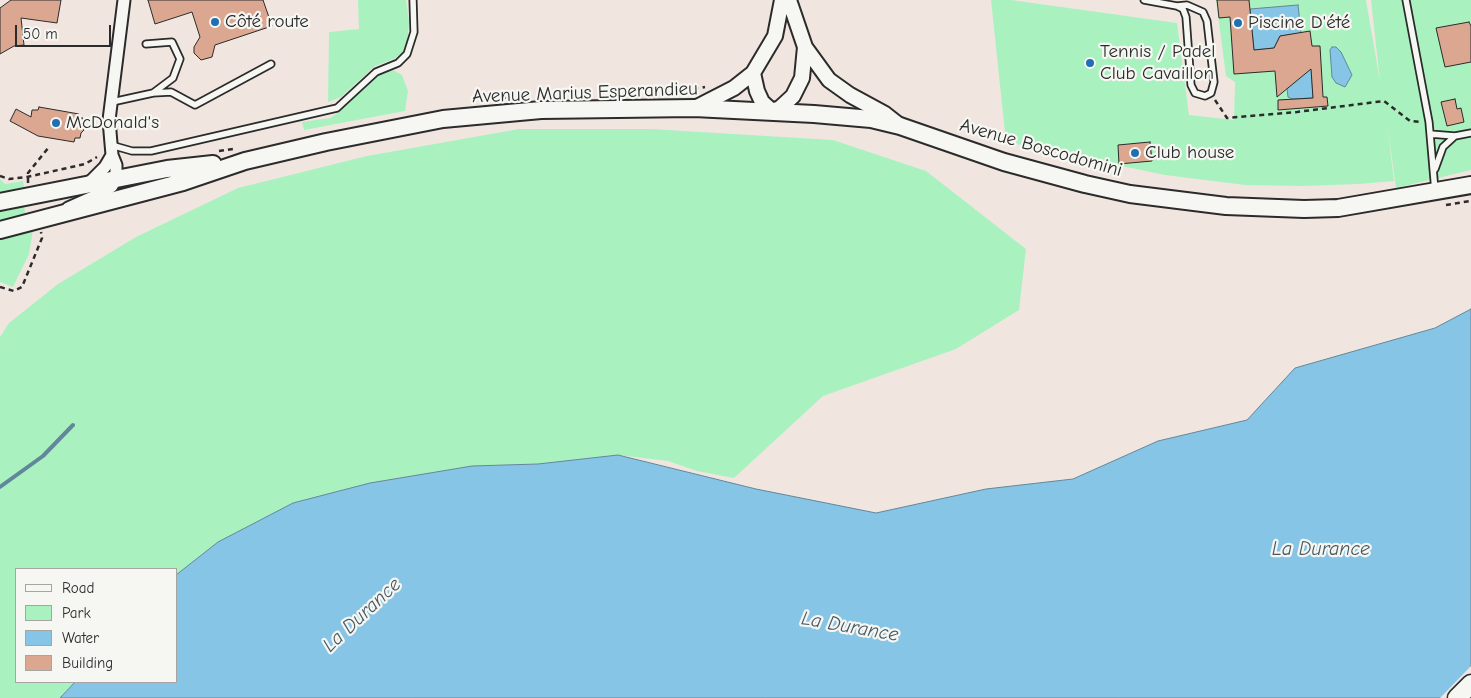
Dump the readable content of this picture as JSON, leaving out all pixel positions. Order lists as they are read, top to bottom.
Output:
{
  "streets": {
    "main road": ["Avenue Marius Esperandieu", "Avenue Boscodomini"]
  },
  "crossings": [
    ["Avenue Marius Esperandieu", "Avenue Boscodomini"]
  ],
  "water": ["La Durance"],
  "places": [
    "Côté route",
    "Piscine D'été",
    "Tennis / Padel Club Cavaillon",
    "McDonald's",
    "Club house"
  ],
  "legend": [
    "Road",
    "Park",
    "Water",
    "Building"
  ],
  "scale_bar": "50 m"
}
